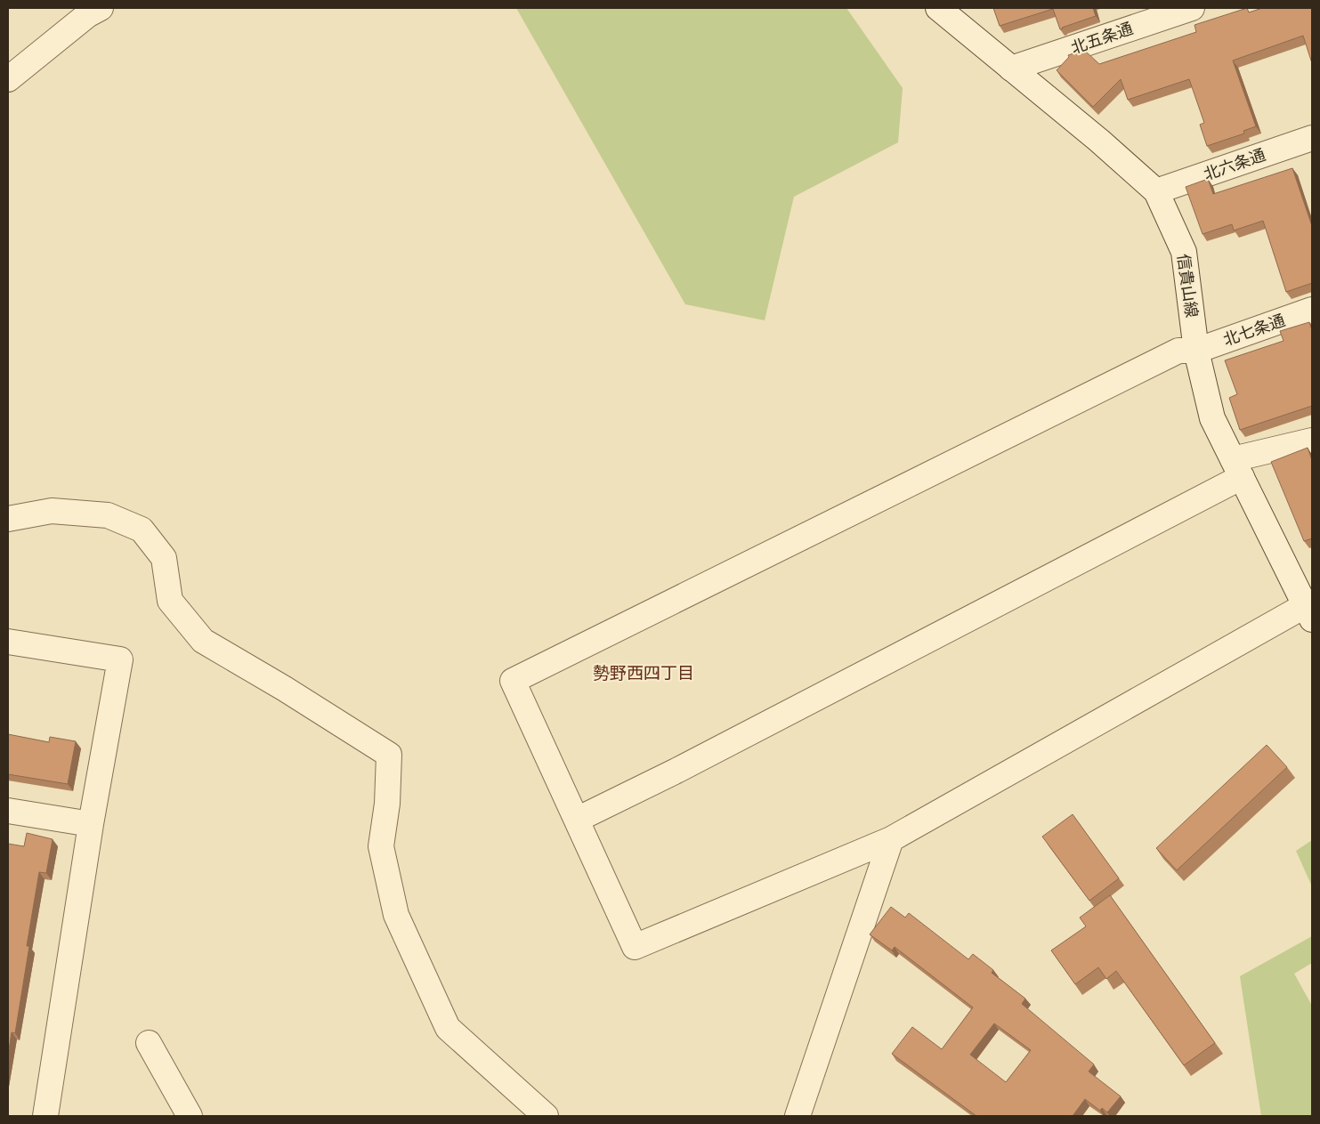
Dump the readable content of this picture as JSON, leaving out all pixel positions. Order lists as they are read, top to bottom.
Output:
{
  "streets": {
    "street": [
      "北五条通",
      "北六条通",
      "信貴山線",
      "北七条通"
    ]
  },
  "crossings": [
    ["北五条通", "信貴山線"],
    ["北六条通", "信貴山線"],
    ["信貴山線", "北七条通"]
  ],
  "districts": ["勢野西四丁目"]
}
